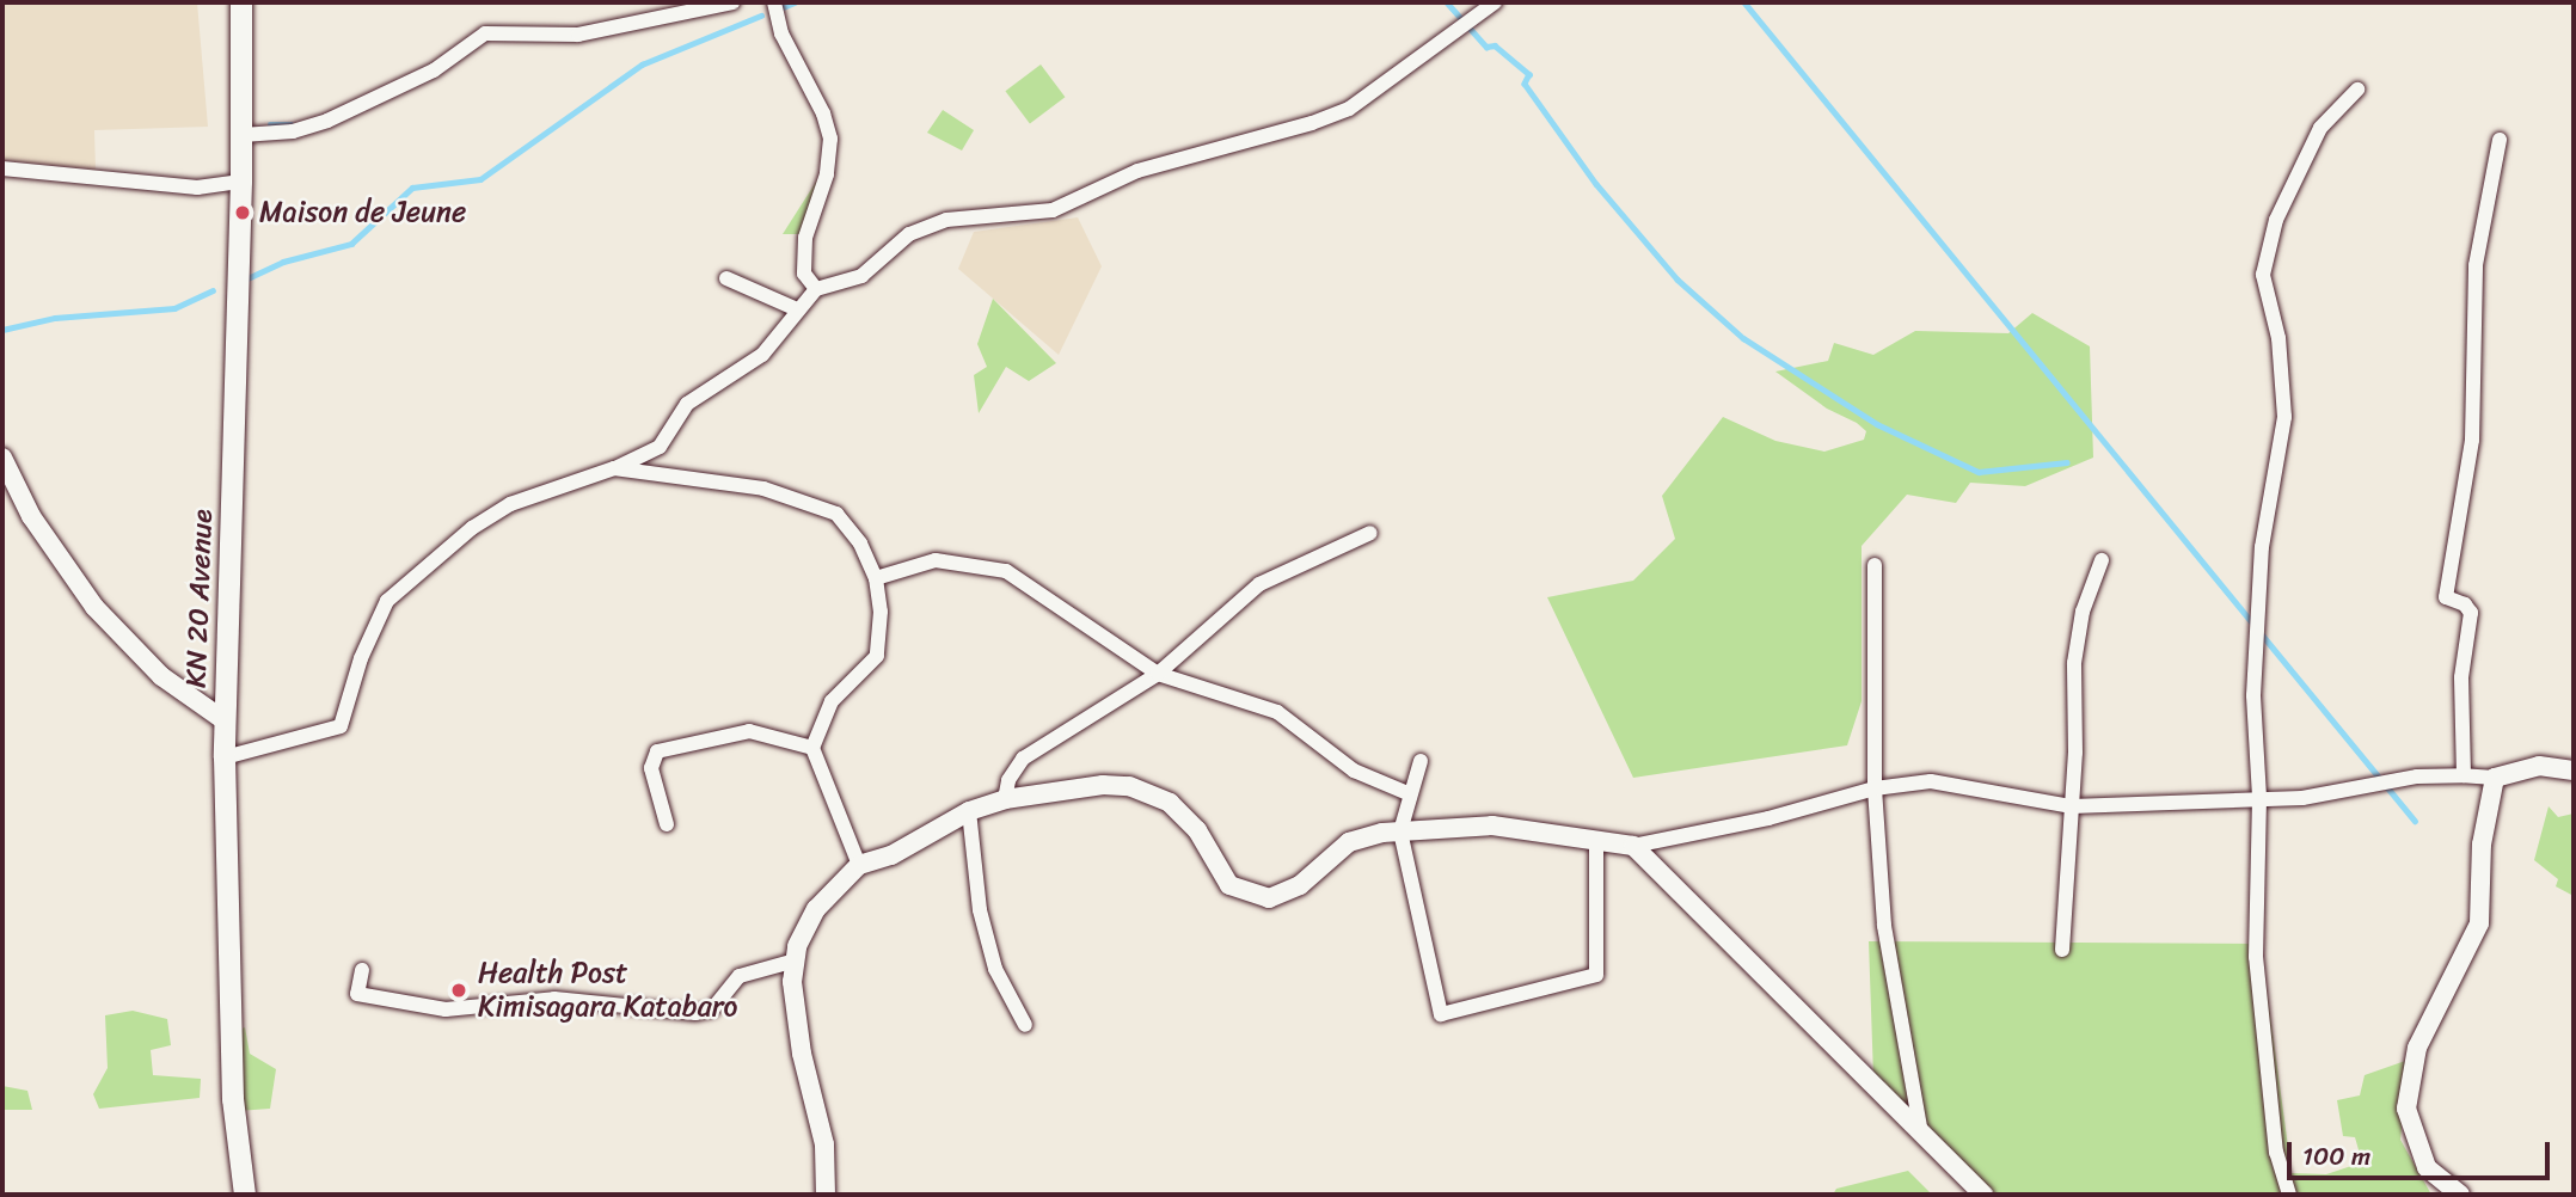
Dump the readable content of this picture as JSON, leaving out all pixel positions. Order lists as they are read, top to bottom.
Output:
{
  "streets": {
    "main road": ["KN 20 Avenue"]
  },
  "places": ["Maison de Jeune", "Health Post Kimisagara Katabaro"],
  "scale_bar": "100 m"
}
